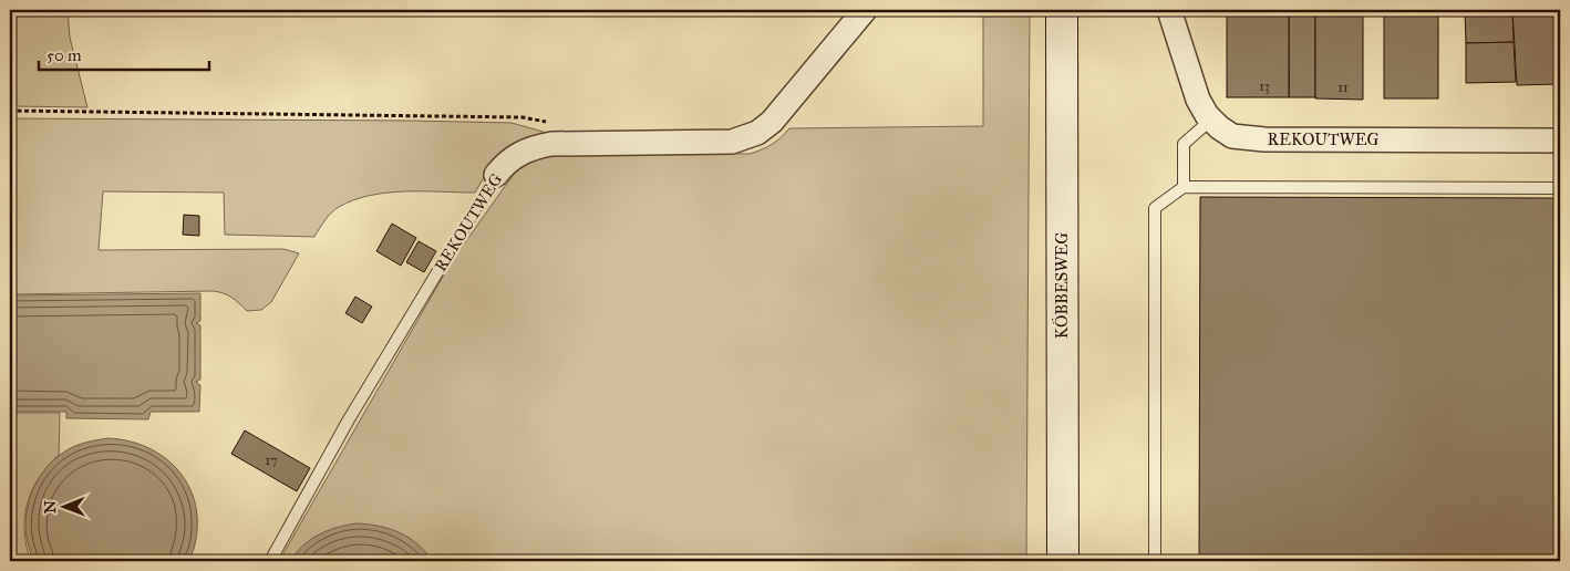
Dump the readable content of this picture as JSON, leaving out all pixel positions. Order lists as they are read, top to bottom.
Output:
{
  "streets": {
    "main road": ["KÖBBESWEG"],
    "street": ["REKOUTWEG"]
  },
  "house_numbers": ["13", "11", "17"],
  "scale_bar": "50 m",
  "north": "left"
}
